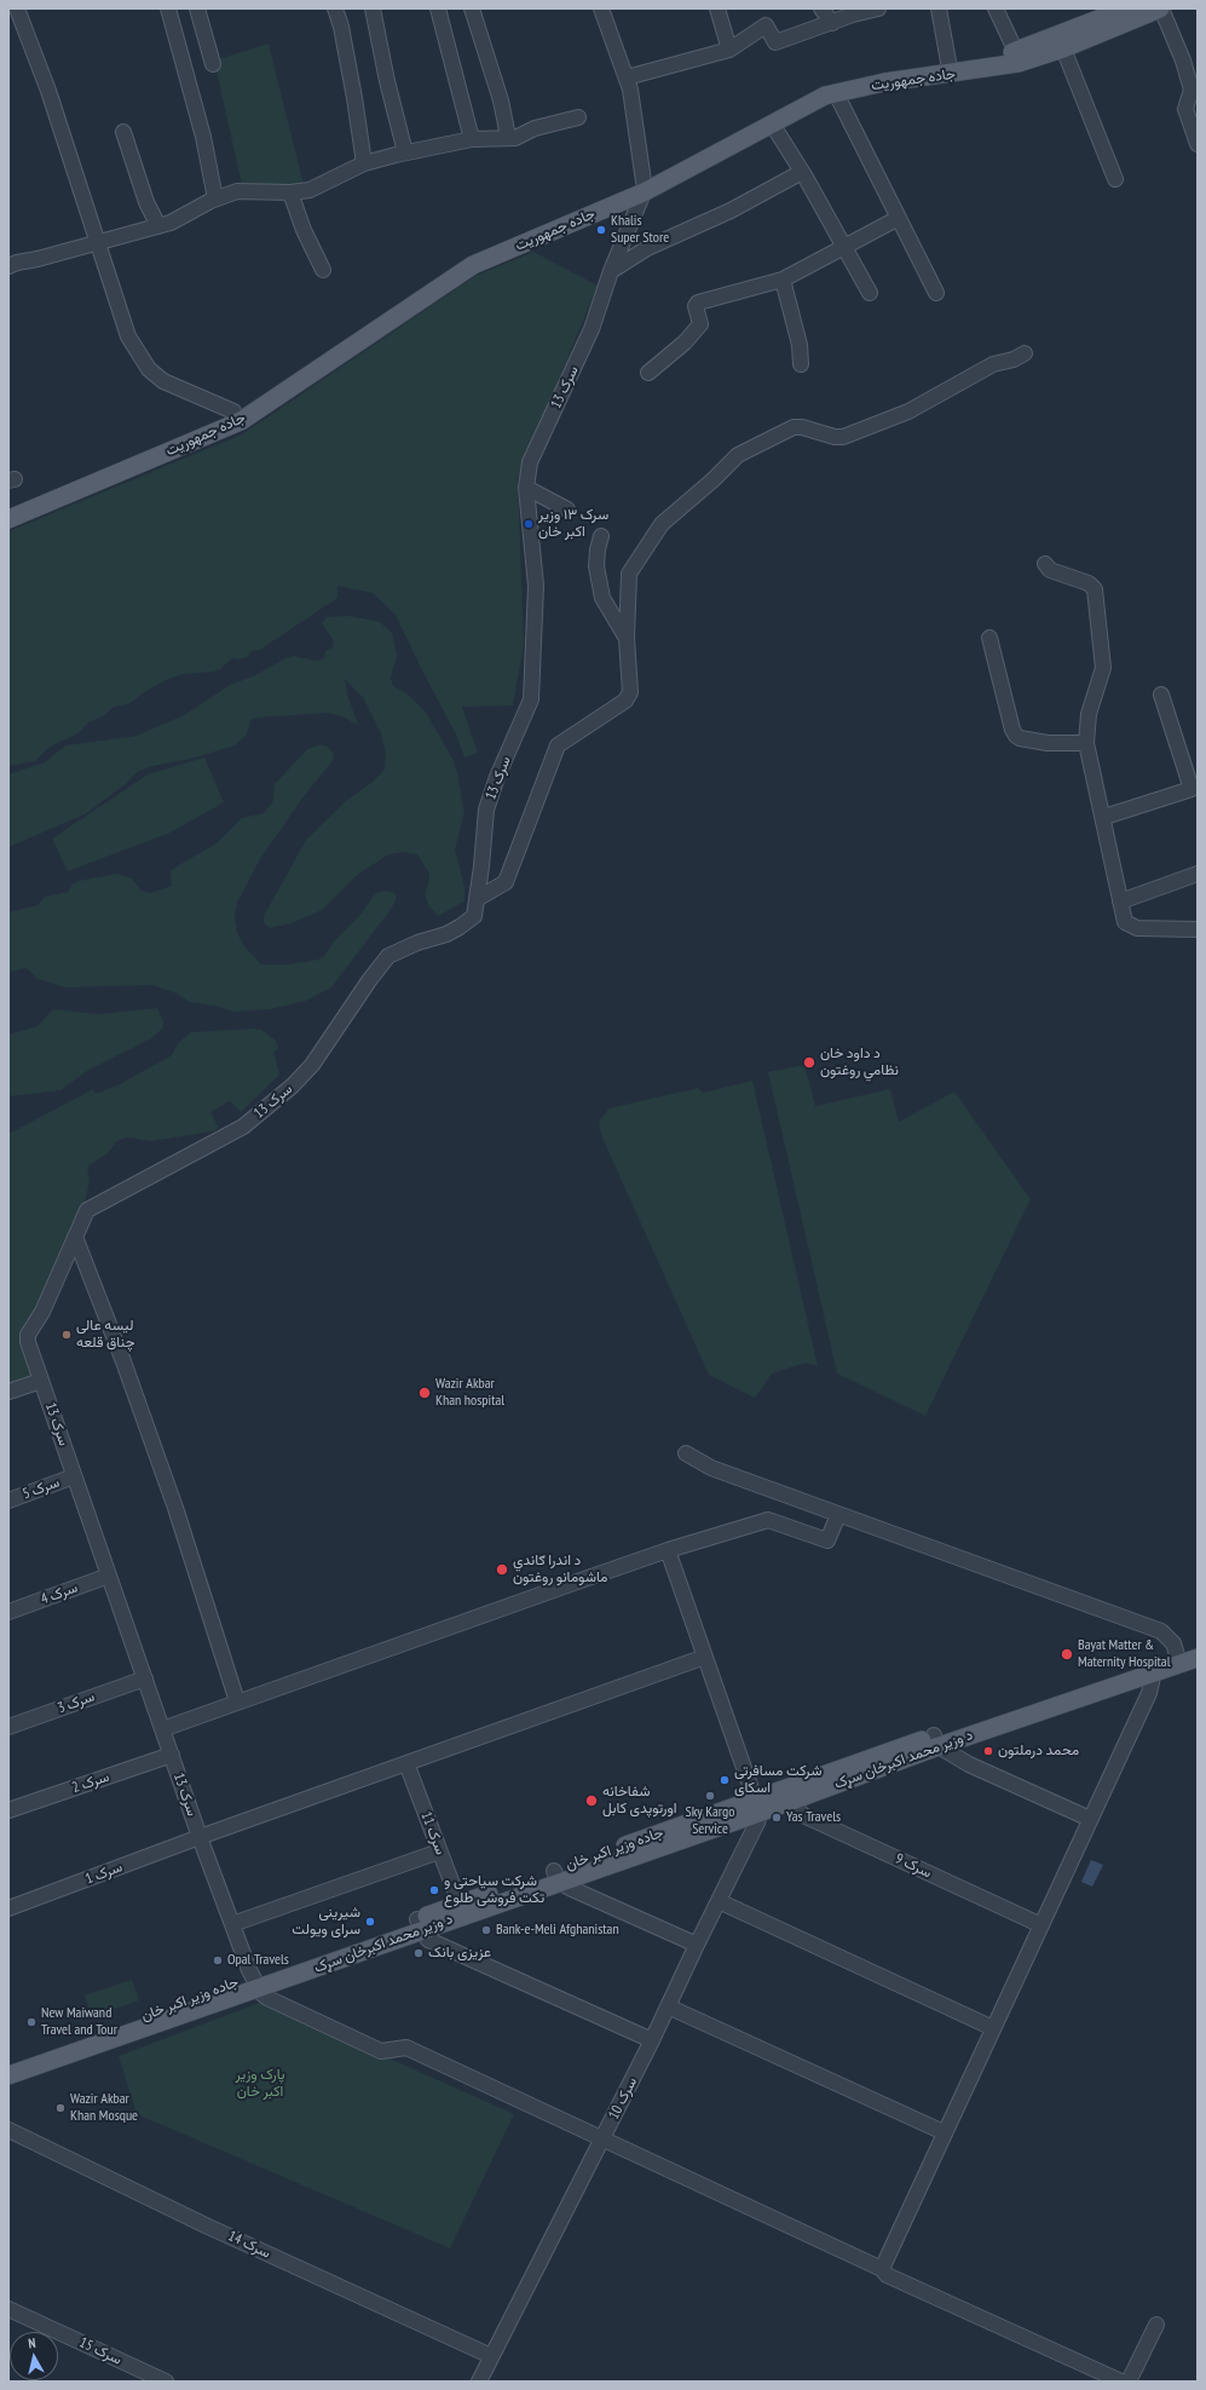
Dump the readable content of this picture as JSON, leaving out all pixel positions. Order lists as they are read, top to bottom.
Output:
{
  "streets": {
    "main road": ["جاده جمهوریت", "د وزیر محمد اکبرخان سړک", "جاده وزیر اکبر خان"],
    "street": [
      "سرک 13",
      "سرک 5",
      "سرک 4",
      "سرک 3",
      "سرک 2",
      "سرک 11",
      "سرک 9",
      "سرک 1",
      "سرک 10",
      "سرک 14",
      "سرک 15"
    ]
  },
  "crossings": [
    ["جاده جمهوریت", "سرک 13"],
    ["سرک 13", "سرک 5"],
    ["سرک 13", "سرک 4"],
    ["سرک 13", "سرک 3"],
    ["سرک 13", "د وزیر محمد اکبرخان سړک"],
    ["سرک 13", "سرک 2"],
    ["سرک 13", "جاده وزیر اکبر خان"],
    ["سرک 13", "سرک 1"],
    ["د وزیر محمد اکبرخان سړک", "جاده وزیر اکبر خان"],
    ["د وزیر محمد اکبرخان سړک", "سرک 9"],
    ["د وزیر محمد اکبرخان سړک", "سرک 10"],
    ["سرک 11", "جاده وزیر اکبر خان"],
    ["سرک 11", "سرک 1"],
    ["سرک 10", "سرک 14"]
  ],
  "parks": ["پارک وزیر اکبر خان"],
  "places": [
    "Khalis Super Store",
    "سرک ۱۳ وزیر اکبر خان",
    "د داود خان نظامي روغتون",
    "لیسه عالی چناق قلعه",
    "Wazir Akbar Khan hospital",
    "د اندرا ګاندي ماشومانو روغتون",
    "Bayat Matter & Maternity Hospital",
    "محمد درملتون",
    "شرکت مسافرتی اسکای",
    "Sky Kargo Service",
    "شفاخانه اورتوپدی کابل",
    "Yas Travels",
    "شرکت سیاحتی و تکت فروشی طلوع",
    "شیرینی سرای ویولت",
    "Bank-e-Meli Afghanistan",
    "عزیزی بانک",
    "Opal Travels",
    "New Maiwand Travel and Tour",
    "Wazir Akbar Khan Mosque"
  ],
  "north": "top"
}
